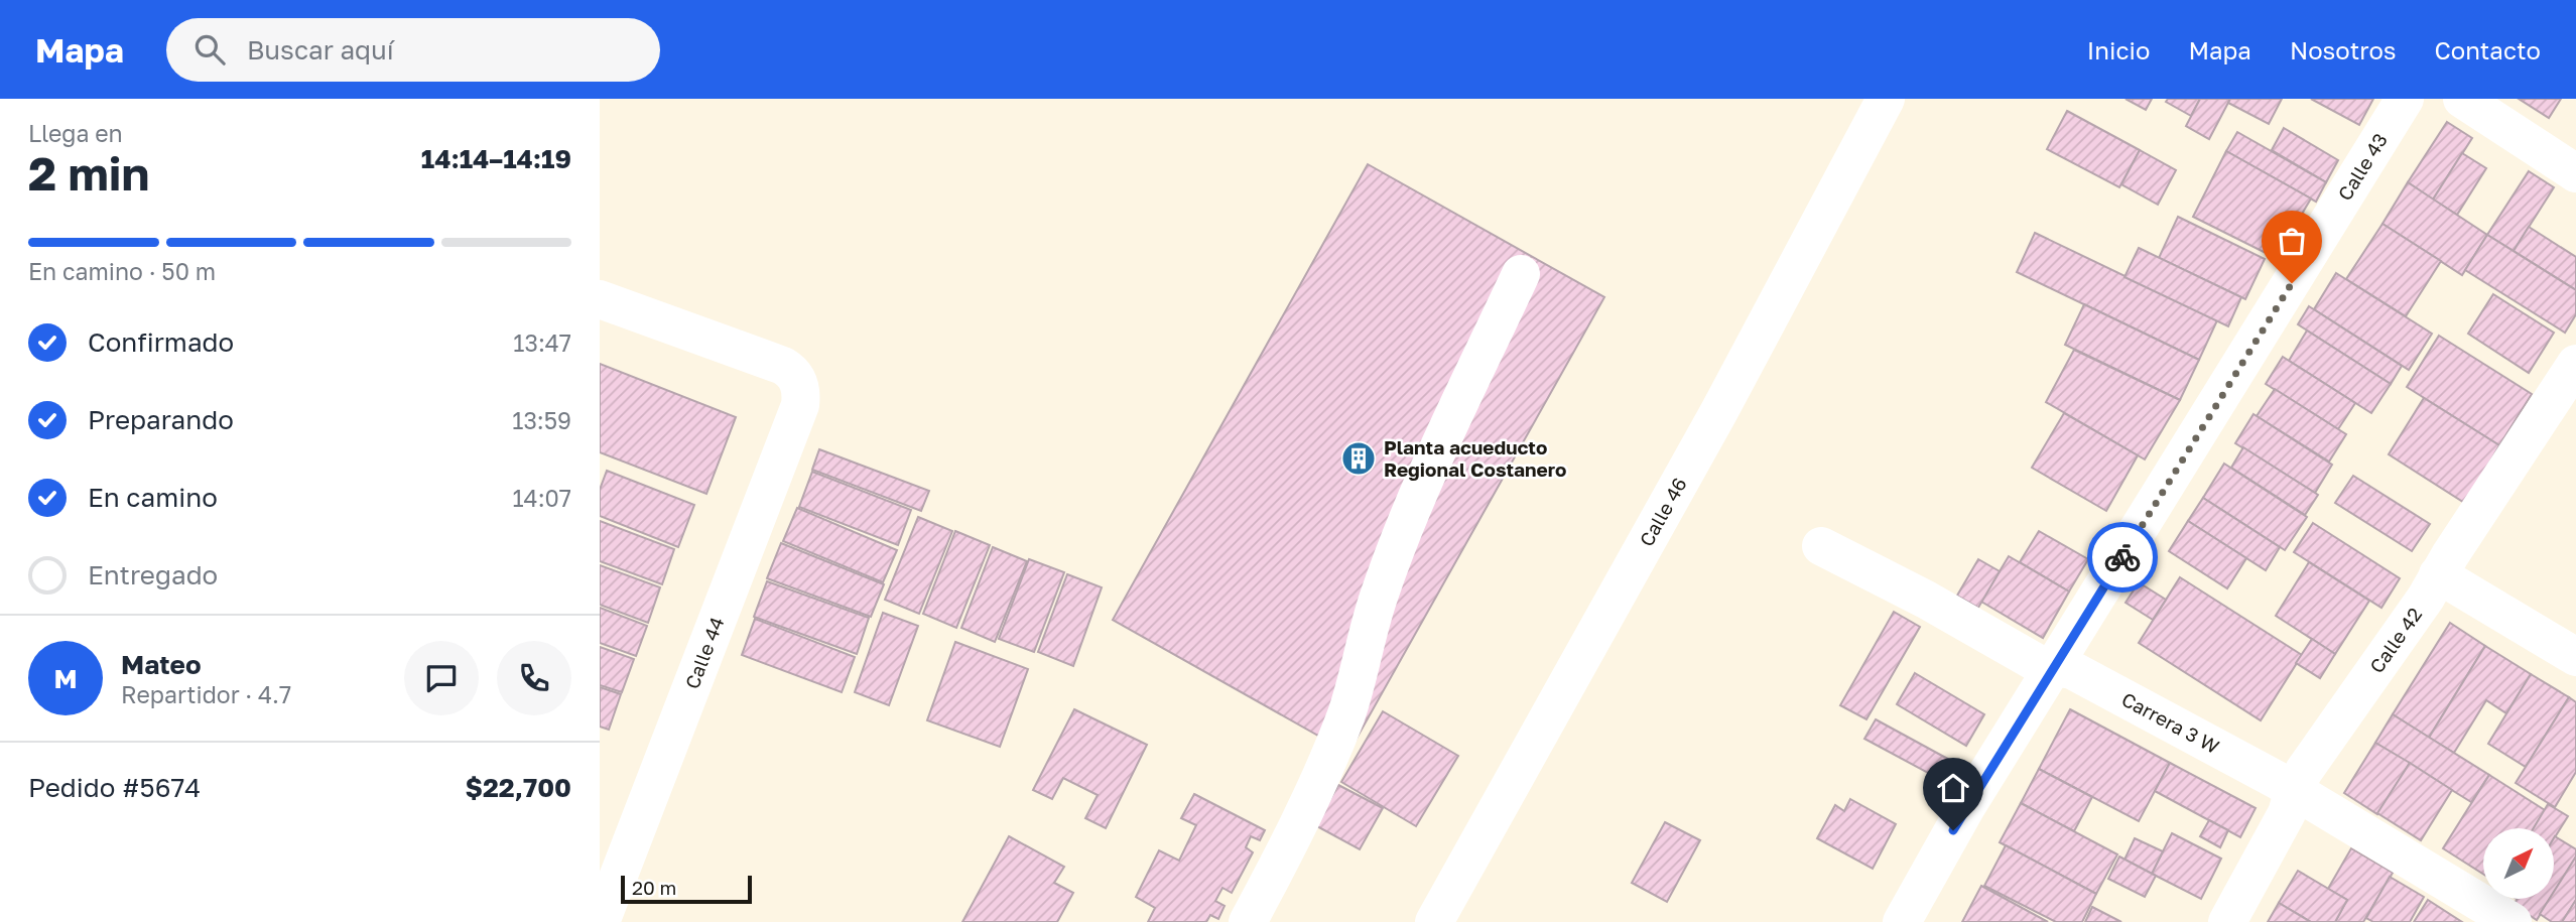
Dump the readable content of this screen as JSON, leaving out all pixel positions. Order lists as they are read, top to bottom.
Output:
{
  "streets": {
    "street": [
      "Calle 43",
      "Calle 46",
      "Calle 42",
      "Calle 44",
      "Carrera 3 W"
    ]
  },
  "crossings": [
    ["Calle 43", "Carrera 3 W"],
    ["Calle 42", "Carrera 3 W"]
  ],
  "places": {
    "building": ["Planta acueducto Regional Costanero"]
  },
  "scale_bar": "20 m",
  "north": "top right",
  "page": {
    "header": "Mapa",
    "search": "Buscar aquí",
    "nav": [
      "Inicio",
      "Mapa",
      "Nosotros",
      "Contacto"
    ],
    "heading": ["2 min", "Llega en", "14:14–14:19"],
    "panel": [
      "Mateo",
      "Repartidor · 4.7",
      "Pedido #5674",
      "$22,700"
    ],
    "bar": "En camino · 50 m",
    "list": [
      ["Confirmado", "13:47"],
      ["Preparando", "13:59"],
      ["En camino", "14:07"],
      "Entregado"
    ],
    "round": "M",
    "scale": "20 m"
  }
}
